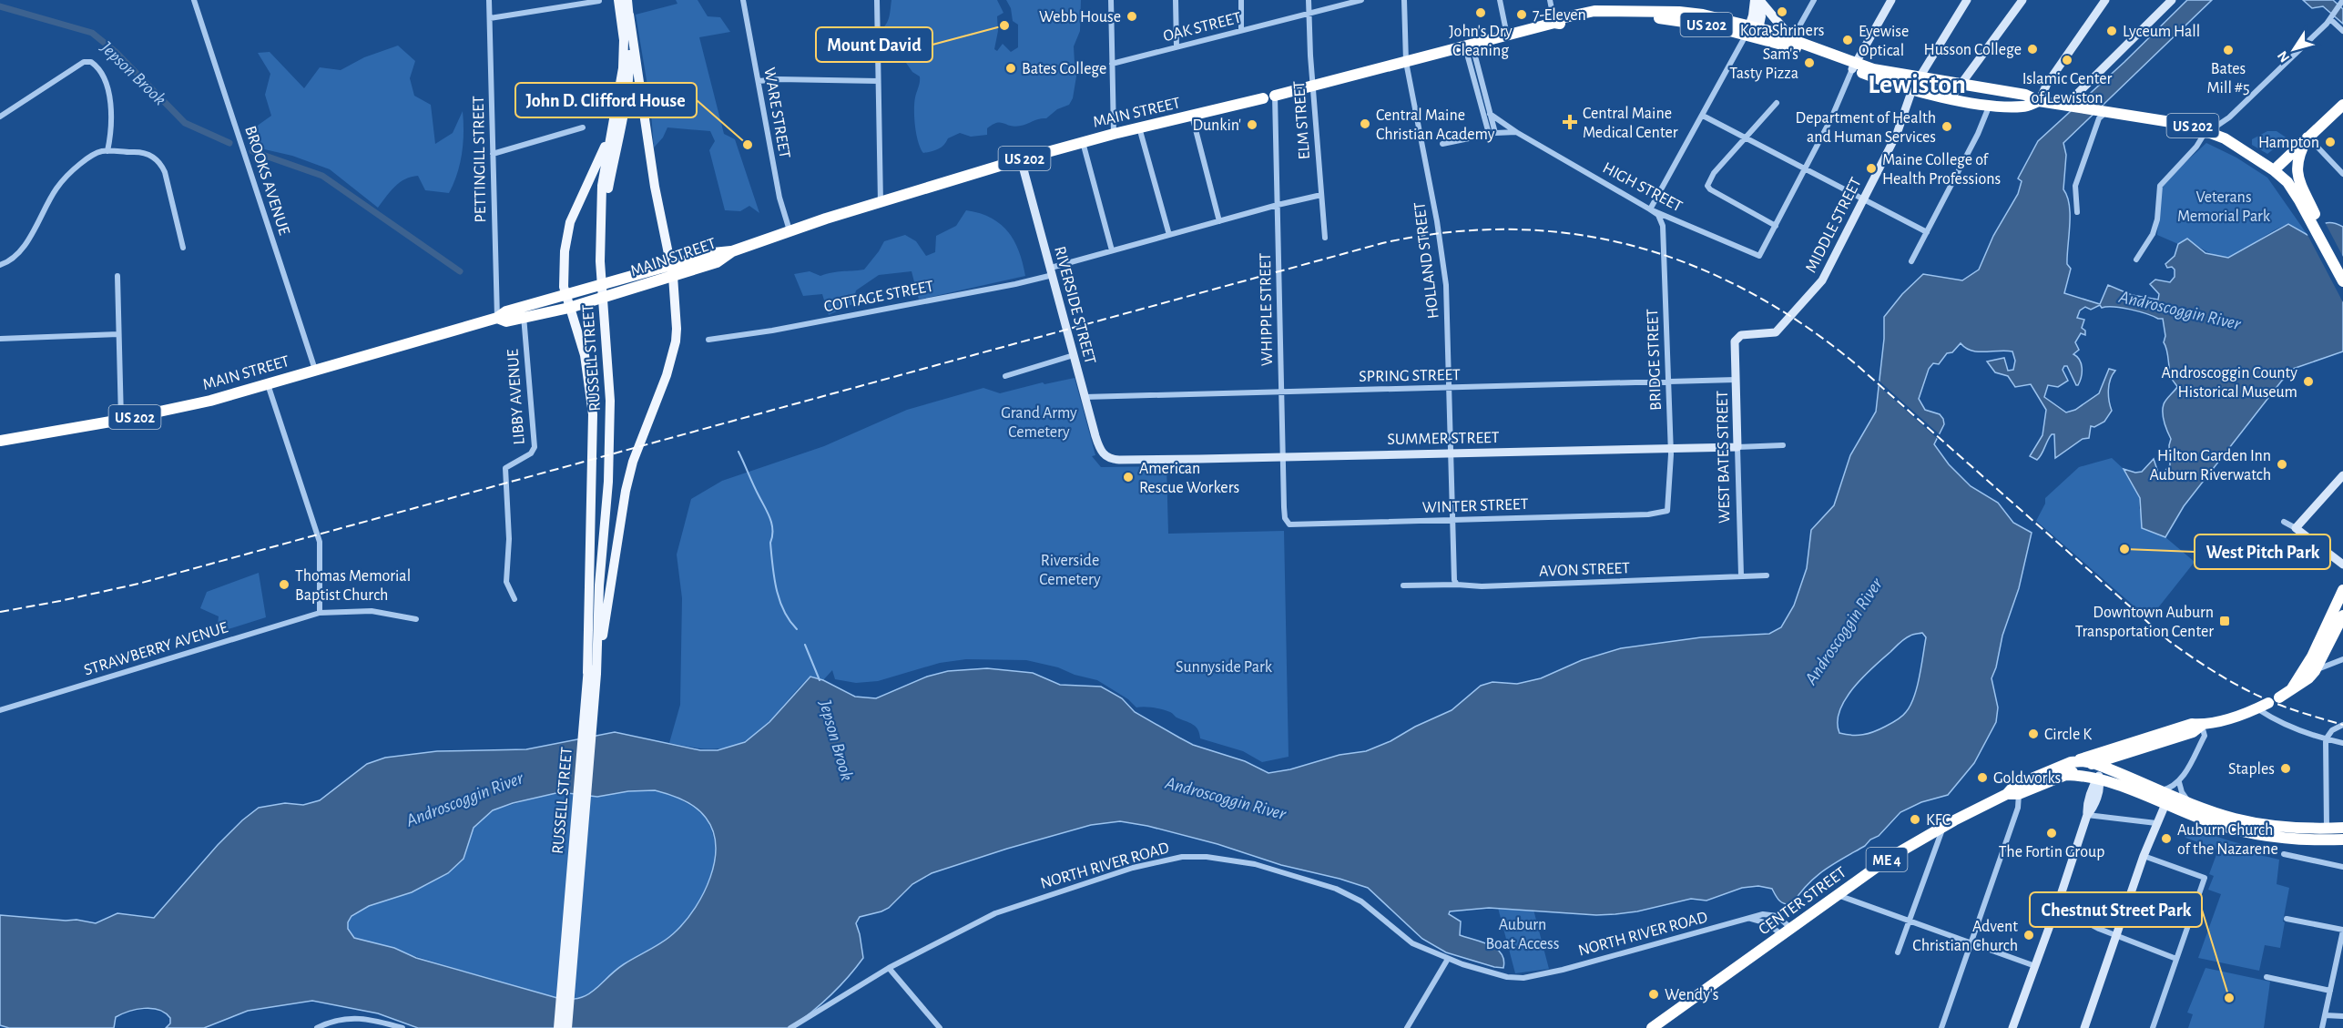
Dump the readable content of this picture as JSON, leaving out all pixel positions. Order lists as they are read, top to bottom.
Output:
{
  "streets": {
    "highway": [
      "US 202",
      "MAIN STREET",
      "ME 4",
      "CENTER STREET"
    ],
    "main road": ["RUSSELL STREET"],
    "street": [
      "OAK STREET",
      "WARE STREET",
      "ELM STREET",
      "PETTINGILL STREET",
      "BROOKS AVENUE",
      "HIGH STREET",
      "MIDDLE STREET",
      "HOLLAND STREET",
      "COTTAGE STREET",
      "RIVERSIDE STREET",
      "WHIPPLE STREET",
      "BRIDGE STREET",
      "SPRING STREET",
      "LIBBY AVENUE",
      "SUMMER STREET",
      "WEST BATES STREET",
      "WINTER STREET",
      "AVON STREET",
      "STRAWBERRY AVENUE",
      "NORTH RIVER ROAD"
    ]
  },
  "crossings": [
    ["OAK STREET", "ELM STREET"],
    ["MAIN STREET", "WARE STREET"],
    ["MAIN STREET", "ELM STREET"],
    ["MAIN STREET", "PETTINGILL STREET"],
    ["MAIN STREET", "BROOKS AVENUE"],
    ["MAIN STREET", "MIDDLE STREET"],
    ["MAIN STREET", "HOLLAND STREET"],
    ["MAIN STREET", "RIVERSIDE STREET"],
    ["MAIN STREET", "WHIPPLE STREET"],
    ["MAIN STREET", "LIBBY AVENUE"],
    ["ELM STREET", "COTTAGE STREET"],
    ["HIGH STREET", "BRIDGE STREET"],
    ["MIDDLE STREET", "WEST BATES STREET"],
    ["HOLLAND STREET", "SPRING STREET"],
    ["HOLLAND STREET", "SUMMER STREET"],
    ["HOLLAND STREET", "WINTER STREET"],
    ["HOLLAND STREET", "AVON STREET"],
    ["COTTAGE STREET", "RIVERSIDE STREET"],
    ["COTTAGE STREET", "WHIPPLE STREET"],
    ["RIVERSIDE STREET", "SPRING STREET"],
    ["RIVERSIDE STREET", "SUMMER STREET"],
    ["WHIPPLE STREET", "SPRING STREET"],
    ["WHIPPLE STREET", "SUMMER STREET"],
    ["WHIPPLE STREET", "WINTER STREET"],
    ["BRIDGE STREET", "SPRING STREET"],
    ["BRIDGE STREET", "SUMMER STREET"],
    ["BRIDGE STREET", "WINTER STREET"],
    ["SPRING STREET", "WEST BATES STREET"],
    ["SUMMER STREET", "WEST BATES STREET"],
    ["WEST BATES STREET", "AVON STREET"],
    ["ME 4", "CENTER STREET"],
    ["NORTH RIVER ROAD", "CENTER STREET"]
  ],
  "districts": ["Lewiston"],
  "water": ["Jepson Brook", "Androscoggin River"],
  "parks": [
    "Veterans Memorial Park",
    "Grand Army Cemetery",
    "Riverside Cemetery",
    "Sunnyside Park",
    "Auburn Boat Access"
  ],
  "places": {
    "other": [
      "Kora Shriners",
      "John's Dry Cleaning",
      "7-Eleven",
      "Webb House",
      "Mount David",
      "Lyceum Hall",
      "Eyewise Optical",
      "Husson College",
      "Bates Mill #5",
      "Islamic Center of Lewiston",
      "Sam's Tasty Pizza",
      "Bates College",
      "Central Maine Christian Academy",
      "Dunkin'",
      "Department of Health and Human Services",
      "Hampton",
      "John D. Clifford House",
      "Maine College of Health Professions",
      "Androscoggin County Historical Museum",
      "Hilton Garden Inn Auburn Riverwatch",
      "American Rescue Workers",
      "West Pitch Park",
      "Thomas Memorial Baptist Church",
      "Circle K",
      "Staples",
      "Goldworks",
      "KFC",
      "The Fortin Group",
      "Auburn Church of the Nazarene",
      "Advent Christian Church",
      "Wendy's",
      "Chestnut Street Park"
    ],
    "health": ["Central Maine Medical Center"],
    "transit": ["Downtown Auburn Transportation Center"]
  },
  "north": "bottom left"
}
